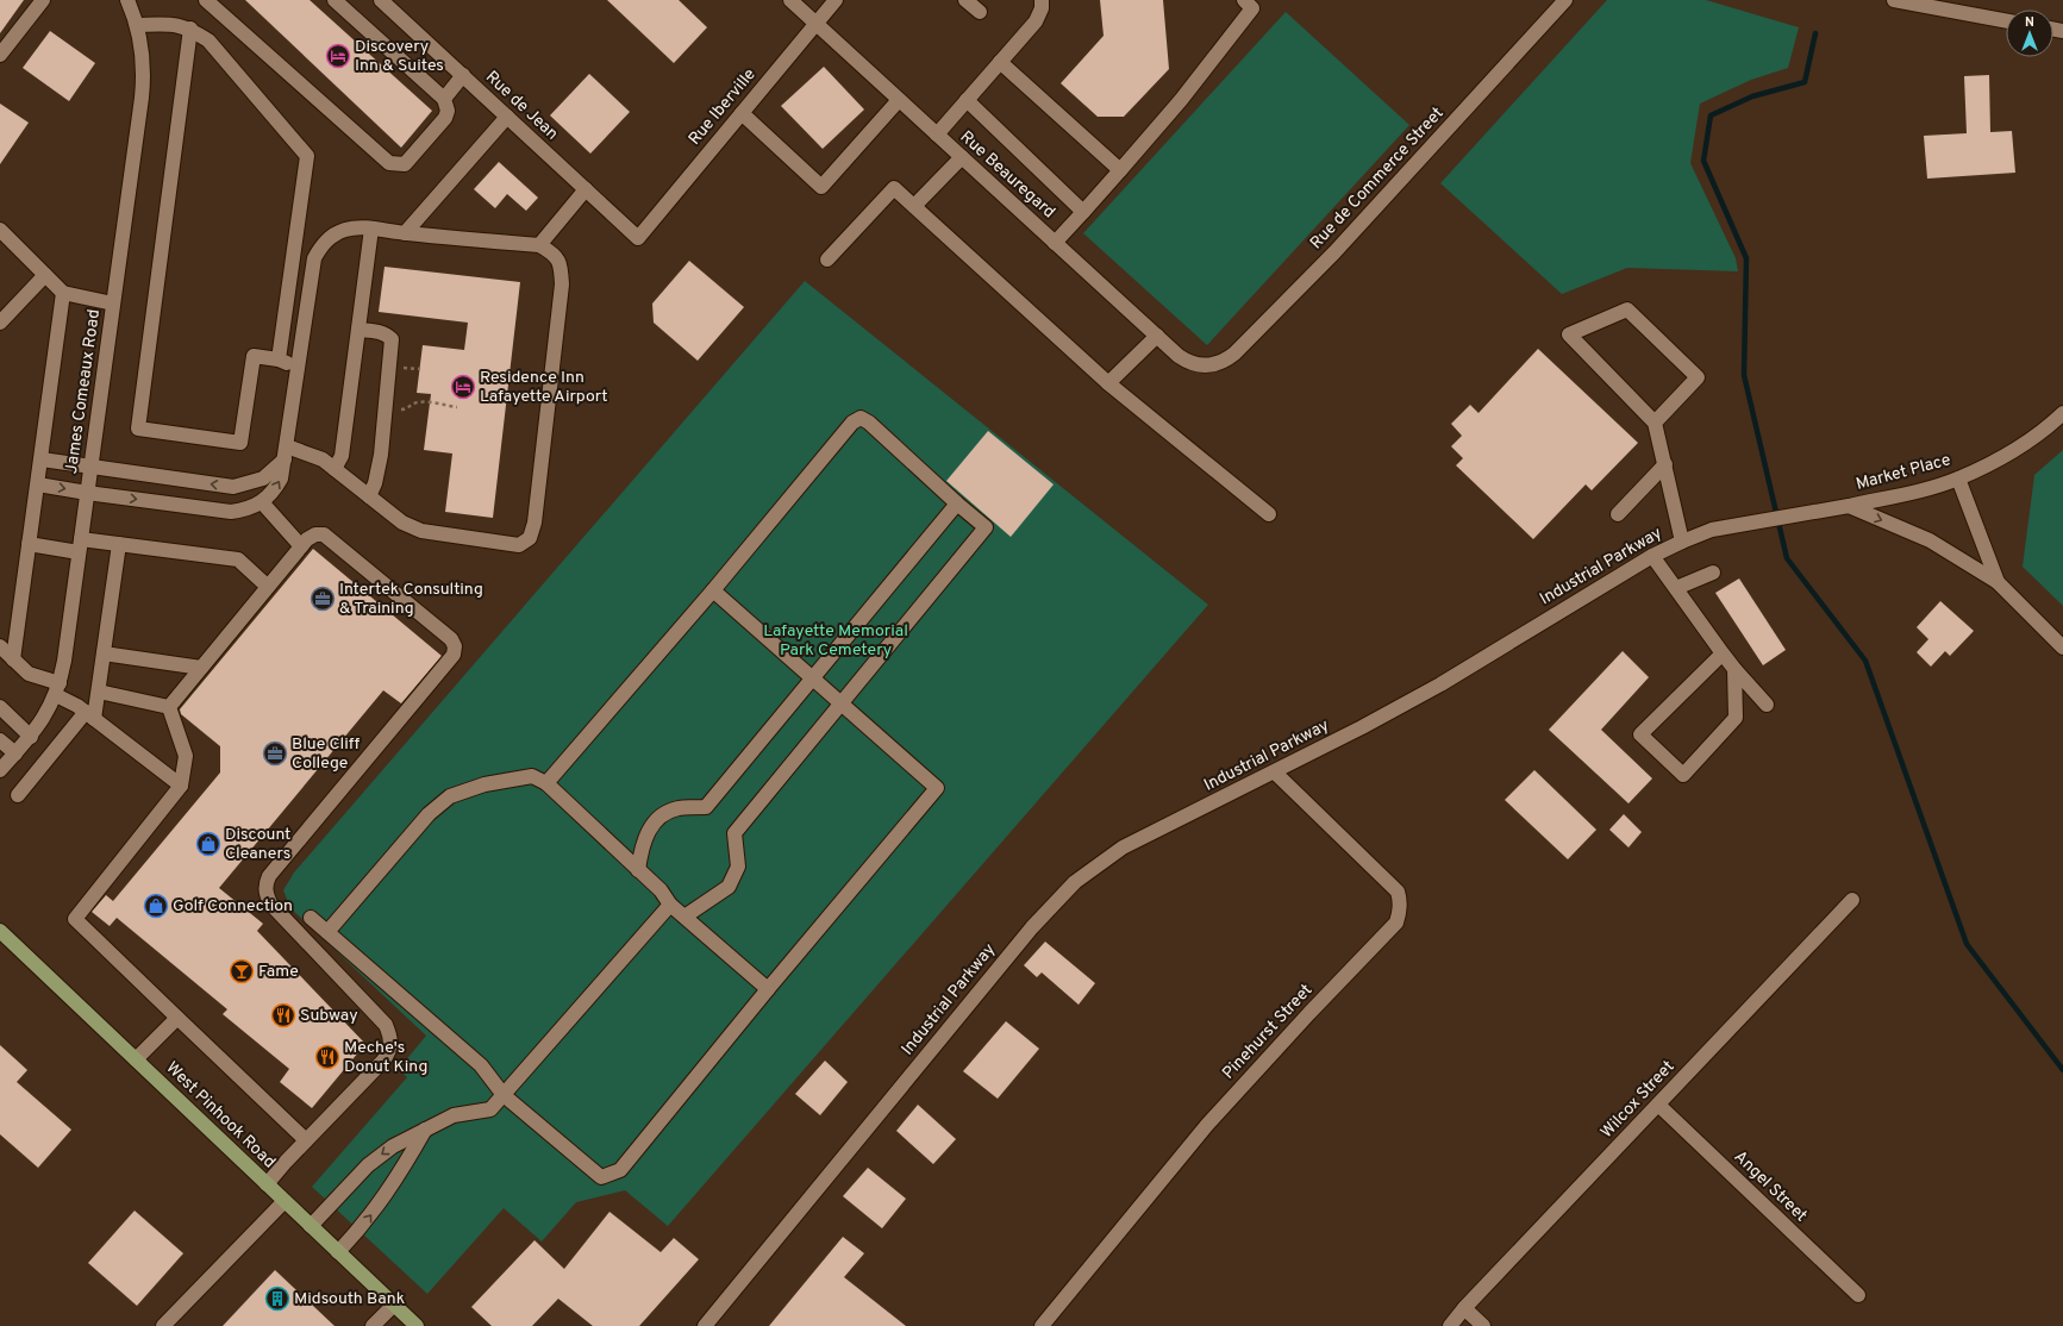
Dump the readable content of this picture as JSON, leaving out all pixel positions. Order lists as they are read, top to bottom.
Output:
{
  "streets": {
    "main road": ["West Pinhook Road"],
    "street": [
      "Rue de Jean",
      "Rue Iberville",
      "Rue Beauregard",
      "Rue de Commerce Street",
      "James Comeaux Road",
      "Market Place",
      "Industrial Parkway",
      "Pinehurst Street",
      "Wilcox Street",
      "Angel Street"
    ]
  },
  "crossings": [
    ["Rue de Jean", "Rue Iberville"],
    ["Rue Iberville", "Rue Beauregard"],
    ["Rue Beauregard", "Rue de Commerce Street"],
    ["Market Place", "Industrial Parkway"],
    ["Industrial Parkway", "Pinehurst Street"],
    ["Wilcox Street", "Angel Street"]
  ],
  "parks": ["Lafayette Memorial Park Cemetery"],
  "places": {
    "hotel": ["Discovery Inn & Suites", "Residence Inn Lafayette Airport"],
    "office": ["Intertek Consulting & Training", "Blue Cliff College"],
    "shop": ["Discount Cleaners", "Golf Connection"],
    "bar": ["Fame"],
    "restaurant": ["Subway", "Meche's Donut King"],
    "building": ["Midsouth Bank"]
  },
  "north": "top"
}
